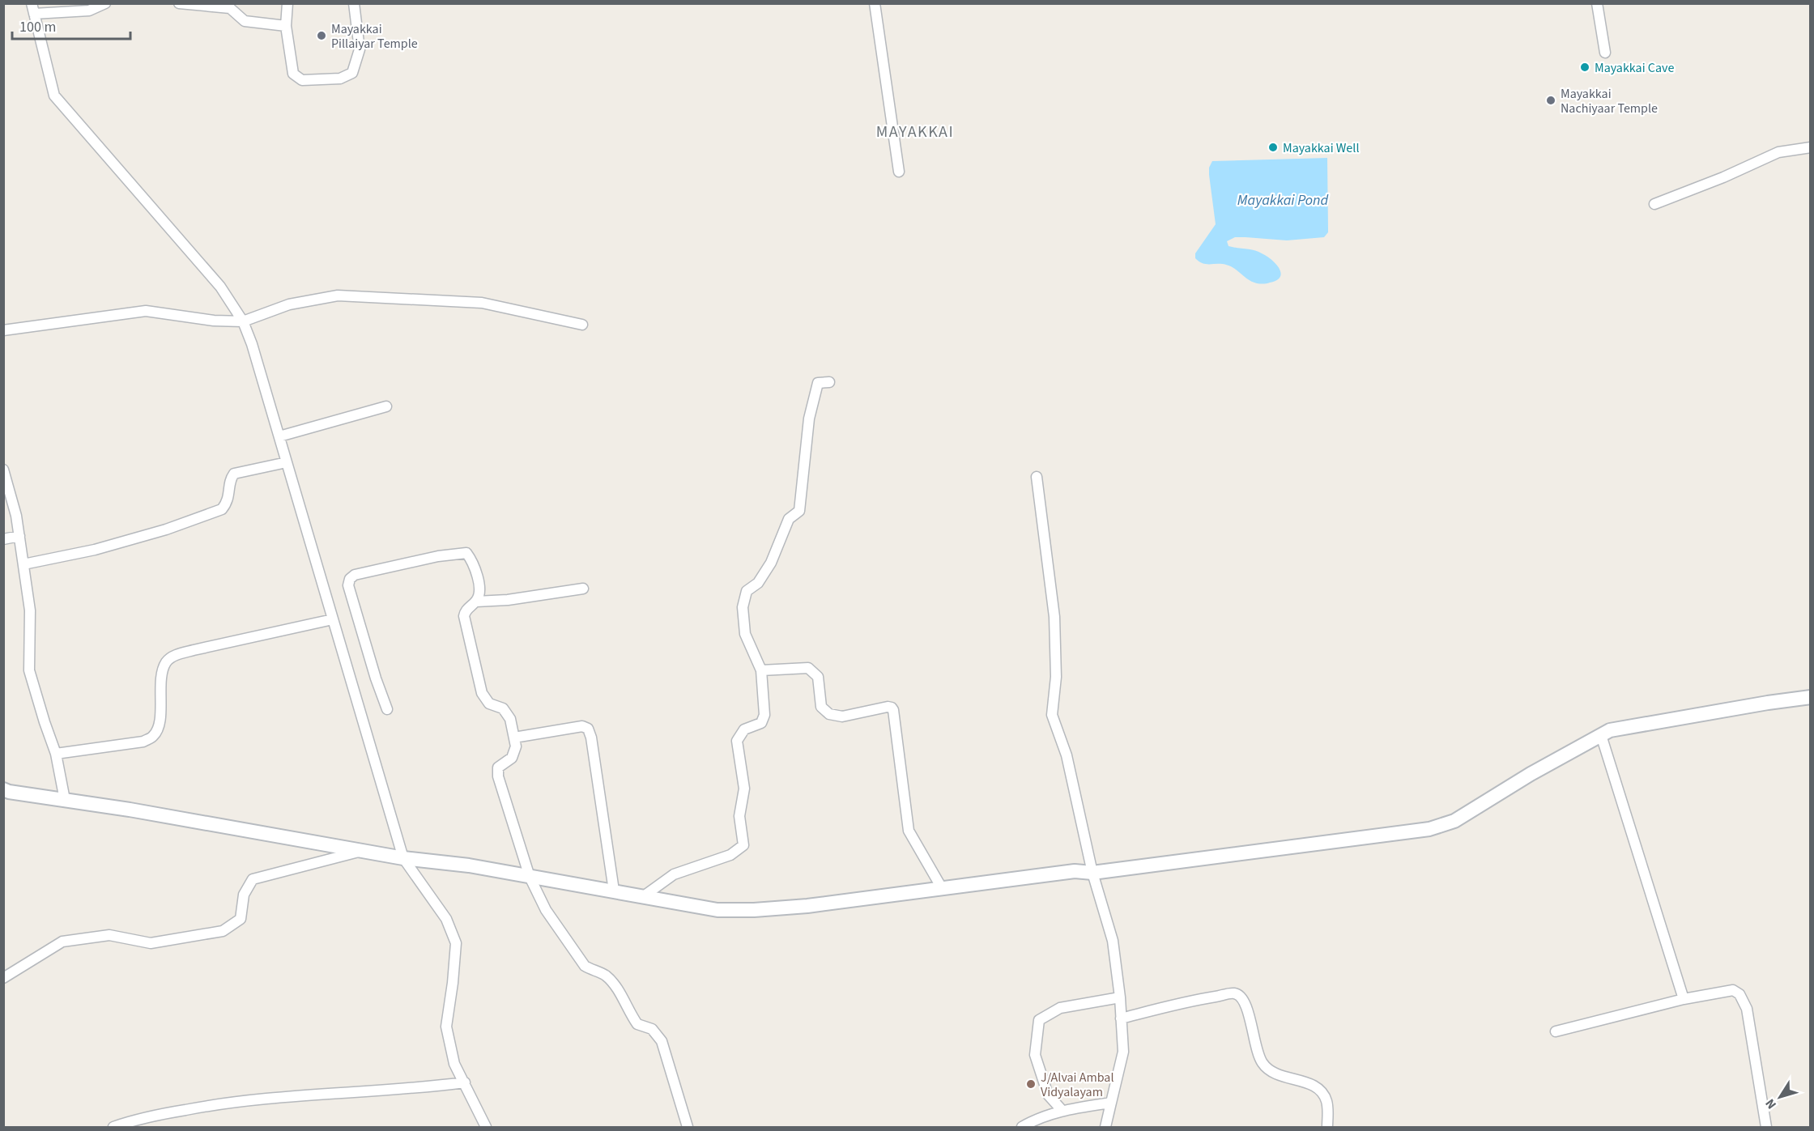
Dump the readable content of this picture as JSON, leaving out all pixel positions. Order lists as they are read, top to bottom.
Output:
{
  "districts": ["MAYAKKAI"],
  "water": ["Mayakkai Pond"],
  "places": [
    "Mayakkai Pillaiyar Temple",
    "Mayakkai Cave",
    "Mayakkai Nachiyaar Temple",
    "Mayakkai Well",
    "J/Alvai Ambal Vidyalayam"
  ],
  "scale_bar": "100 m",
  "north": "bottom left"
}
